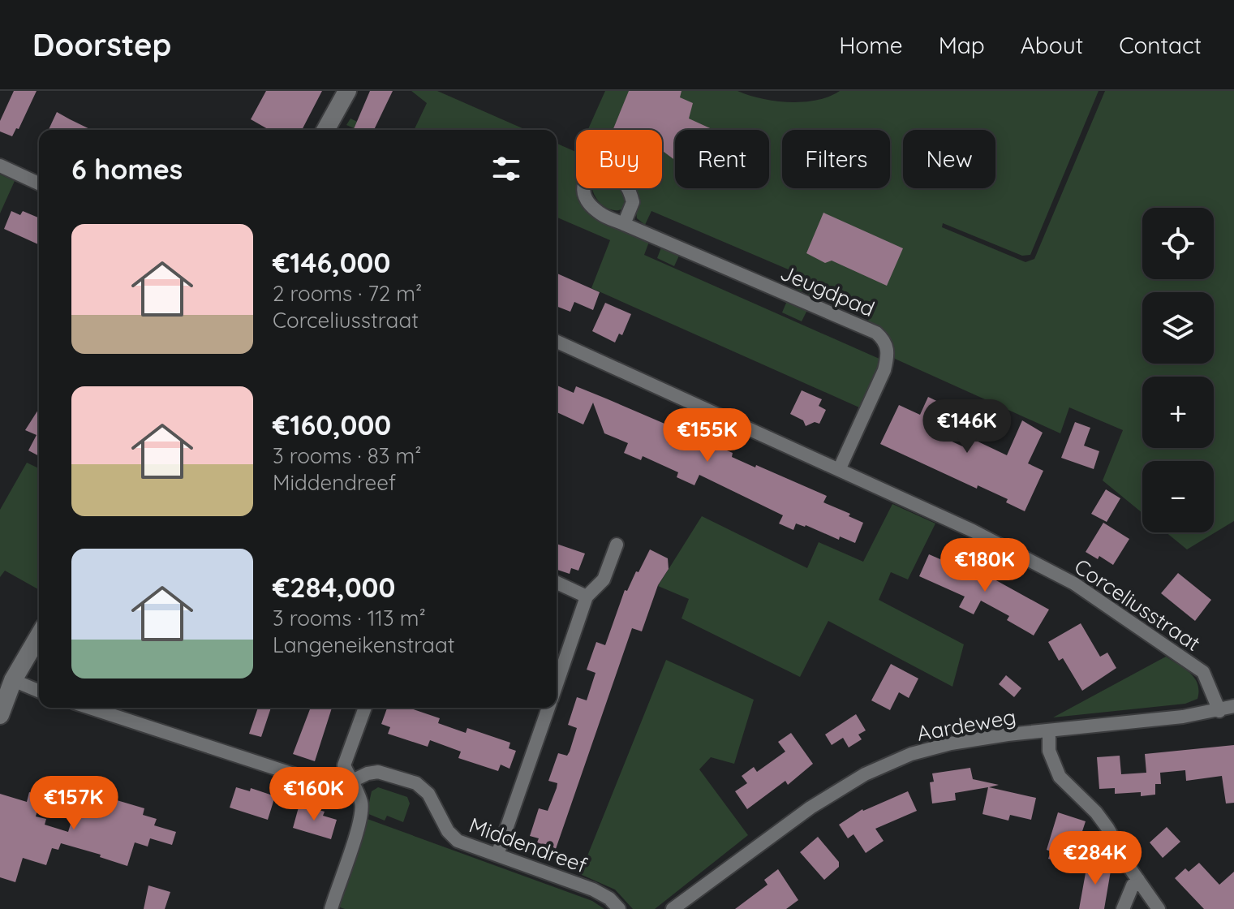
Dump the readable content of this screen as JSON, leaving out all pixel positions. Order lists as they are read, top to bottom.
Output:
{
  "streets": {
    "street": [
      "Jeugdpad",
      "Corceliusstraat",
      "Aardeweg",
      "Middendreef"
    ]
  },
  "crossings": [
    ["Jeugdpad", "Corceliusstraat"],
    ["Corceliusstraat", "Aardeweg"]
  ],
  "page": {
    "header": "Doorstep",
    "nav": [
      "Home",
      "Map",
      "About",
      "Contact"
    ],
    "chip": [
      "Buy",
      "Rent",
      "Filters",
      "New"
    ],
    "heading": "6 homes",
    "map_buttons": ["+", "−"],
    "list": [
      {
        "name": "€146,000",
        "note": "2 rooms · 72 m² · Corceliusstraat"
      },
      {
        "name": "€160,000",
        "note": "3 rooms · 83 m² · Middendreef"
      },
      {
        "name": "€284,000",
        "note": "3 rooms · 113 m² · Langeneikenstraat"
      }
    ],
    "price": [
      "€146K",
      "€155K",
      "€180K",
      "€160K",
      "€157K",
      "€284K"
    ]
  }
}
